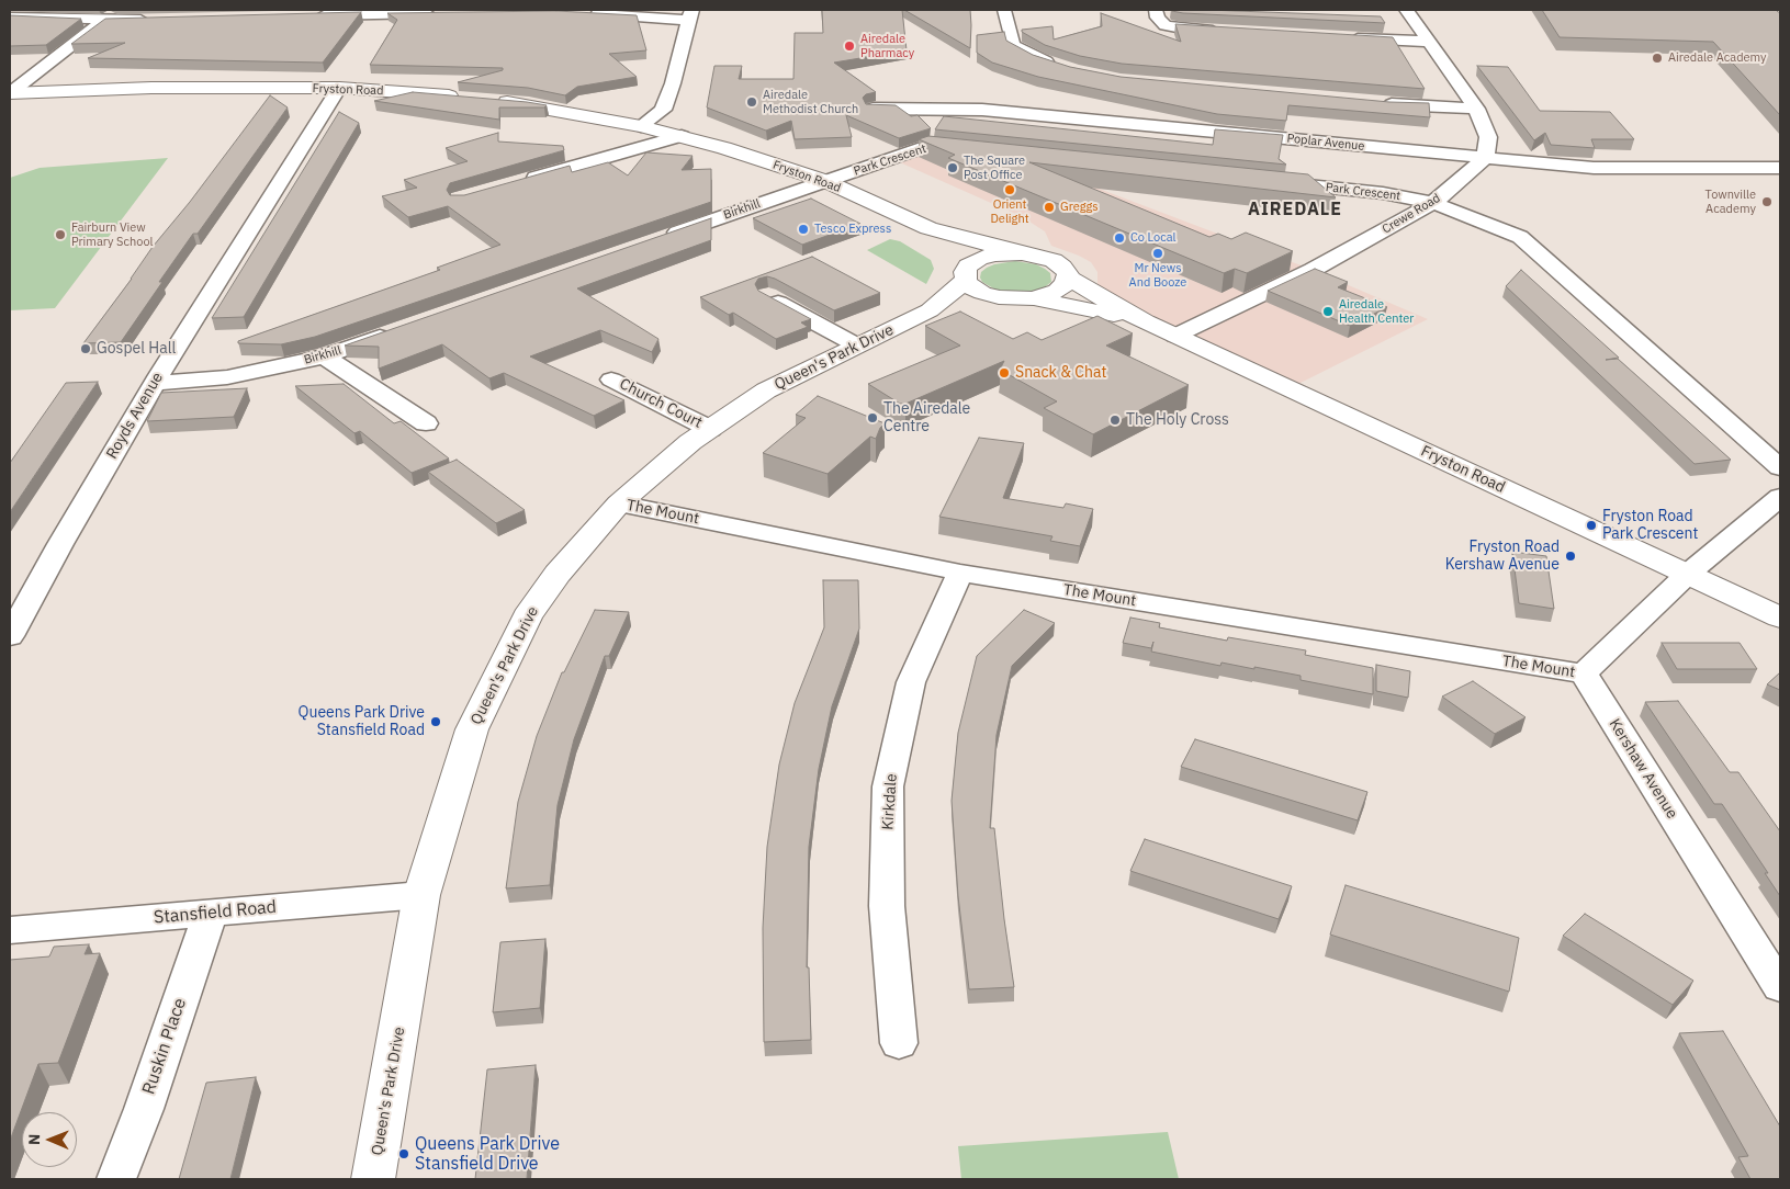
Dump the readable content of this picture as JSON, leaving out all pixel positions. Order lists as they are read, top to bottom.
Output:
{
  "streets": {
    "street": [
      "Fryston Road",
      "Poplar Avenue",
      "Park Crescent",
      "Birkhill",
      "Crewe Road",
      "Queen's Park Drive",
      "Church Court",
      "Royds Avenue",
      "The Mount",
      "Kershaw Avenue",
      "Kirkdale",
      "Stansfield Road",
      "Ruskin Place"
    ]
  },
  "crossings": [
    ["Fryston Road", "Park Crescent"],
    ["Fryston Road", "Birkhill"],
    ["Fryston Road", "Crewe Road"],
    ["Fryston Road", "Queen's Park Drive"],
    ["Fryston Road", "Royds Avenue"],
    ["Poplar Avenue", "Crewe Road"],
    ["Park Crescent", "Birkhill"],
    ["Park Crescent", "Crewe Road"],
    ["Birkhill", "Royds Avenue"],
    ["Queen's Park Drive", "Church Court"],
    ["Queen's Park Drive", "The Mount"],
    ["Queen's Park Drive", "Stansfield Road"],
    ["The Mount", "Kershaw Avenue"],
    ["The Mount", "Kirkdale"],
    ["Stansfield Road", "Ruskin Place"]
  ],
  "districts": ["AIREDALE"],
  "places": [
    "Airedale Pharmacy",
    "Airedale Academy",
    "Airedale Methodist Church",
    "The Square Post Office",
    "Orient Delight",
    "Townville Academy",
    "Greggs",
    "Tesco Express",
    "Fairburn View Primary School",
    "Co Local",
    "Mr News And Booze",
    "Airedale Health Center",
    "Gospel Hall",
    "Snack & Chat",
    "The Airedale Centre",
    "The Holy Cross",
    "Fryston Road Park Crescent",
    "Fryston Road Kershaw Avenue",
    "Queens Park Drive Stansfield Road",
    "Queens Park Drive Stansfield Drive"
  ],
  "north": "left"
}
